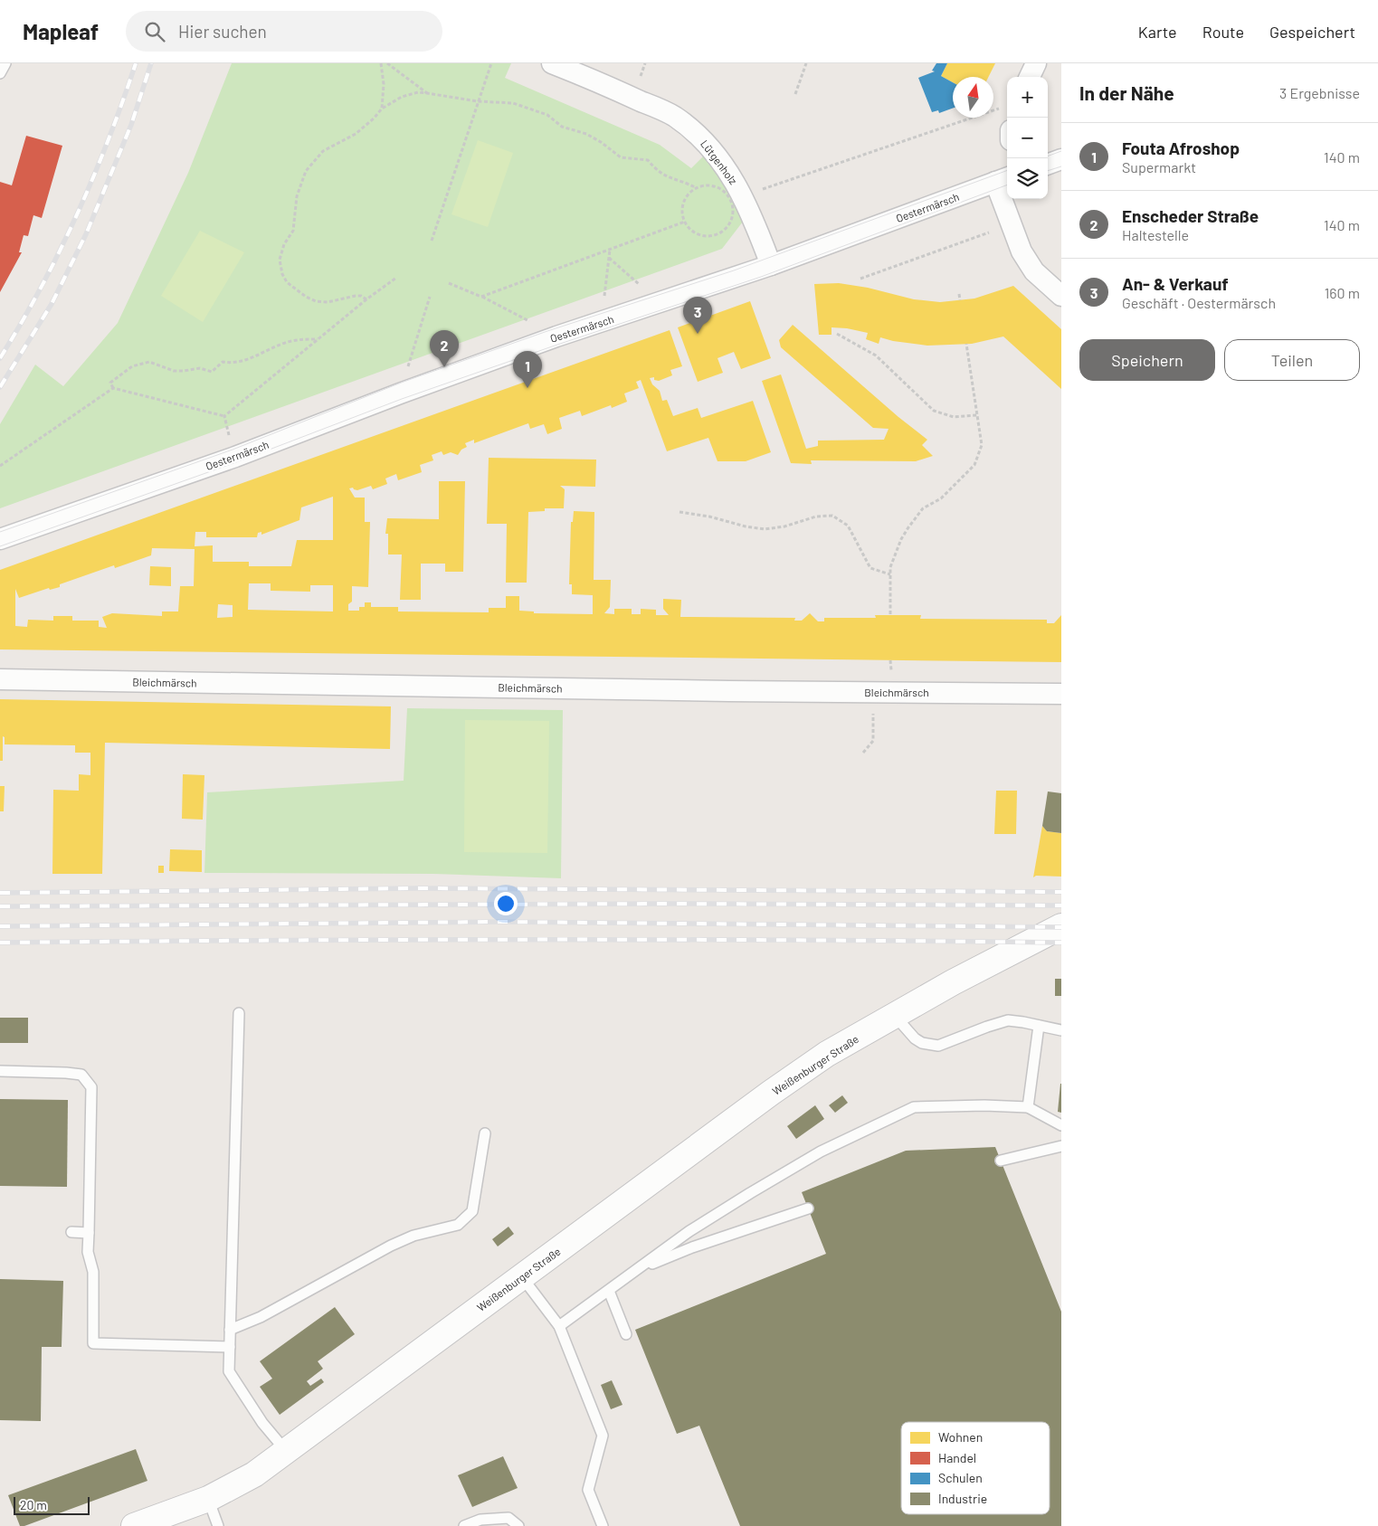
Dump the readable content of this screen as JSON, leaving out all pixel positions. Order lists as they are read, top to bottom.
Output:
{
  "streets": {
    "street": [
      "Lütgenholz",
      "Oestermärsch",
      "Bleichmärsch",
      "Weißenburger Straße"
    ]
  },
  "crossings": [
    ["Lütgenholz", "Oestermärsch"]
  ],
  "legend": [
    "Wohnen",
    "Handel",
    "Schulen",
    "Industrie"
  ],
  "scale_bar": "20 m",
  "north": "top",
  "page": {
    "header": "Mapleaf",
    "search": "Hier suchen",
    "nav": ["Karte", "Route", "Gespeichert"],
    "heading": ["In der Nähe", "3 Ergebnisse"],
    "map_buttons": ["+", "−"],
    "list": [
      {
        "mark": "1",
        "name": "Fouta Afroshop",
        "note": "Supermarkt",
        "value": "140 m"
      },
      {
        "mark": "2",
        "name": "Enscheder Straße",
        "note": "Haltestelle",
        "value": "140 m"
      },
      {
        "mark": "3",
        "name": "An- & Verkauf",
        "note": "Geschäft · Oestermärsch",
        "value": "160 m"
      }
    ],
    "pins": ["3", "2", "1"],
    "buttons": ["Speichern", "Teilen"],
    "scale": "20 m"
  }
}
